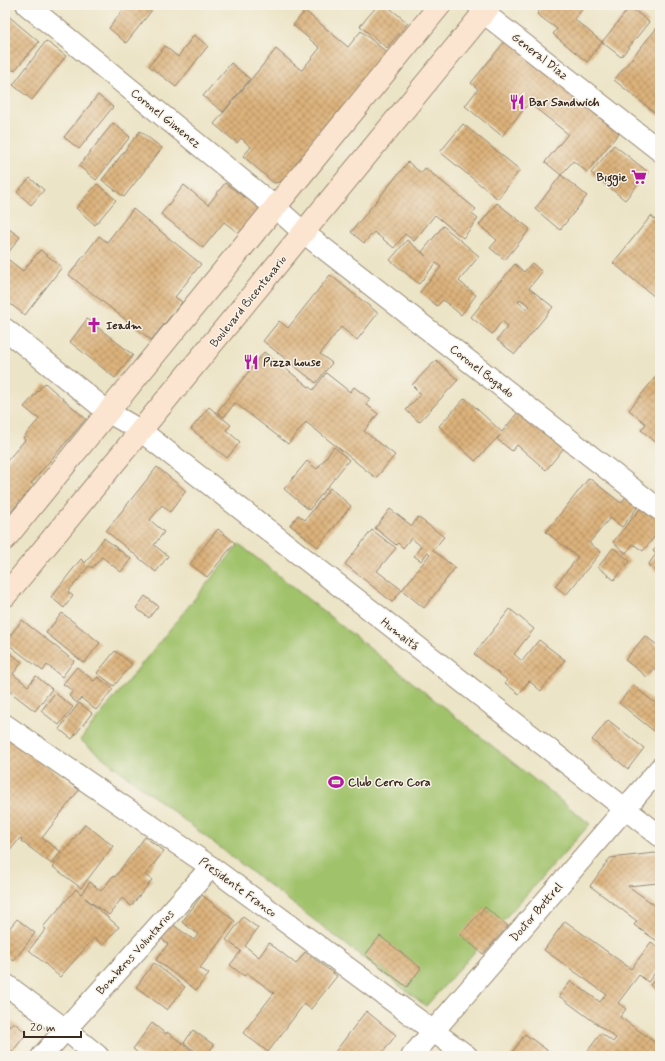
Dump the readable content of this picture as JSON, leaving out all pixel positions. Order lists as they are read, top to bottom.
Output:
{
  "streets": {
    "main road": ["Boulevard Bicentenario"],
    "street": [
      "General Díaz",
      "Coronel Gimenez",
      "Coronel Bogado",
      "Humaitá",
      "Presidente Franco",
      "Doctor Bottrel",
      "Bomberos Voluntarios"
    ]
  },
  "crossings": [
    ["General Díaz", "Boulevard Bicentenario"],
    ["Coronel Gimenez", "Boulevard Bicentenario"],
    ["Coronel Gimenez", "Coronel Bogado"],
    ["Boulevard Bicentenario", "Coronel Bogado"],
    ["Boulevard Bicentenario", "Humaitá"],
    ["Humaitá", "Doctor Bottrel"],
    ["Presidente Franco", "Doctor Bottrel"],
    ["Presidente Franco", "Bomberos Voluntarios"]
  ],
  "places": {
    "restaurant": ["Bar Sandwich", "Pizza house"],
    "supermarket": ["Biggie"],
    "church": ["Ieadm"],
    "sports": ["Club Cerro Cora"]
  },
  "scale_bar": "20 m"
}
